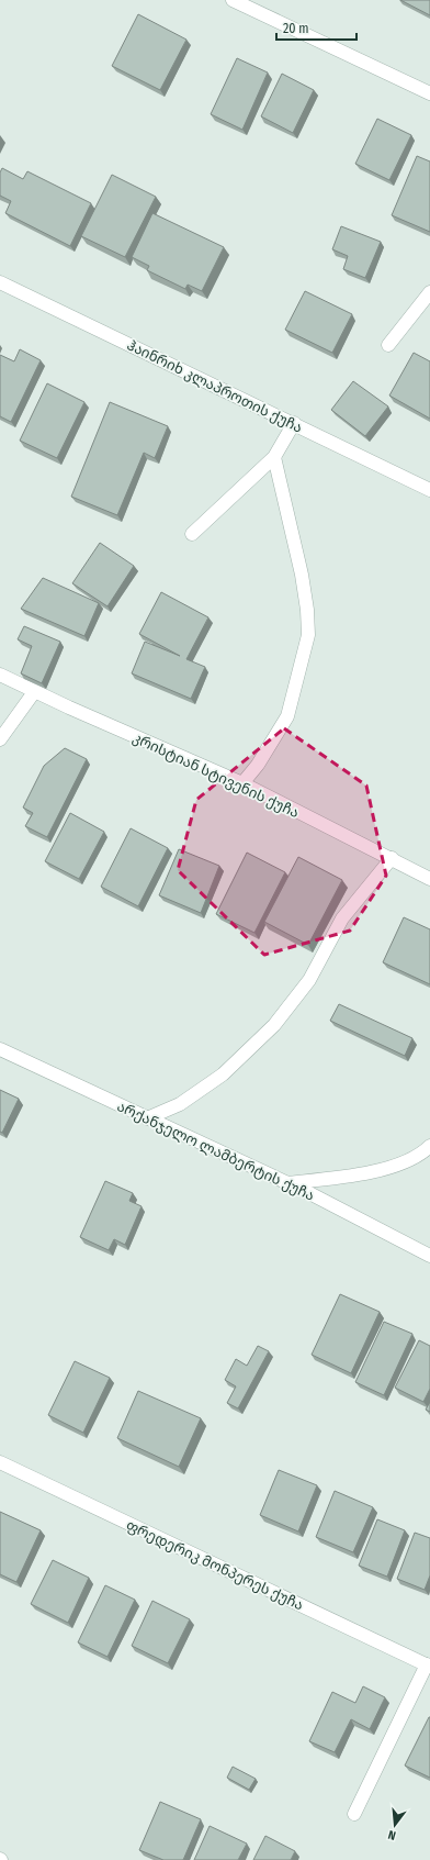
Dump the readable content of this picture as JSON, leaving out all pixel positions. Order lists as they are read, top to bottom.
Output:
{
  "streets": {
    "street": [
      "ჰაინრიხ კლაპროთის ქუჩა",
      "კრისტიან სტივენის ქუჩა",
      "არქანჯელო ლამბერტის ქუჩა",
      "ფრედერიკ მონპერეს ქუჩა"
    ]
  },
  "scale_bar": "20 m",
  "north": "bottom"
}
